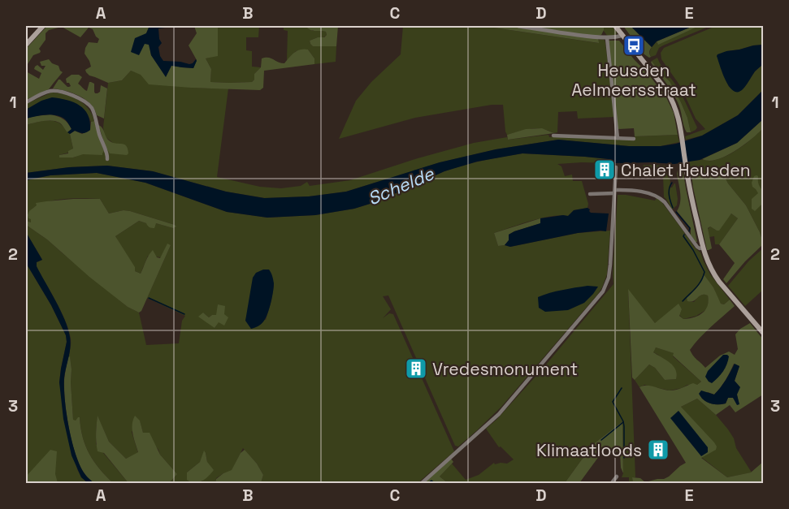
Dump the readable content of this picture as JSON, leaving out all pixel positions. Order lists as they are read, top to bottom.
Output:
{
  "water": ["Schelde"],
  "places": {
    "bus stop": ["Heusden Aelmeersstraat"],
    "building": ["Chalet Heusden", "Vredesmonument", "Klimaatloods"]
  },
  "grid": {
    "columns": [
      "A",
      "B",
      "C",
      "D",
      "E"
    ],
    "rows": ["1", "2", "3"]
  }
}
